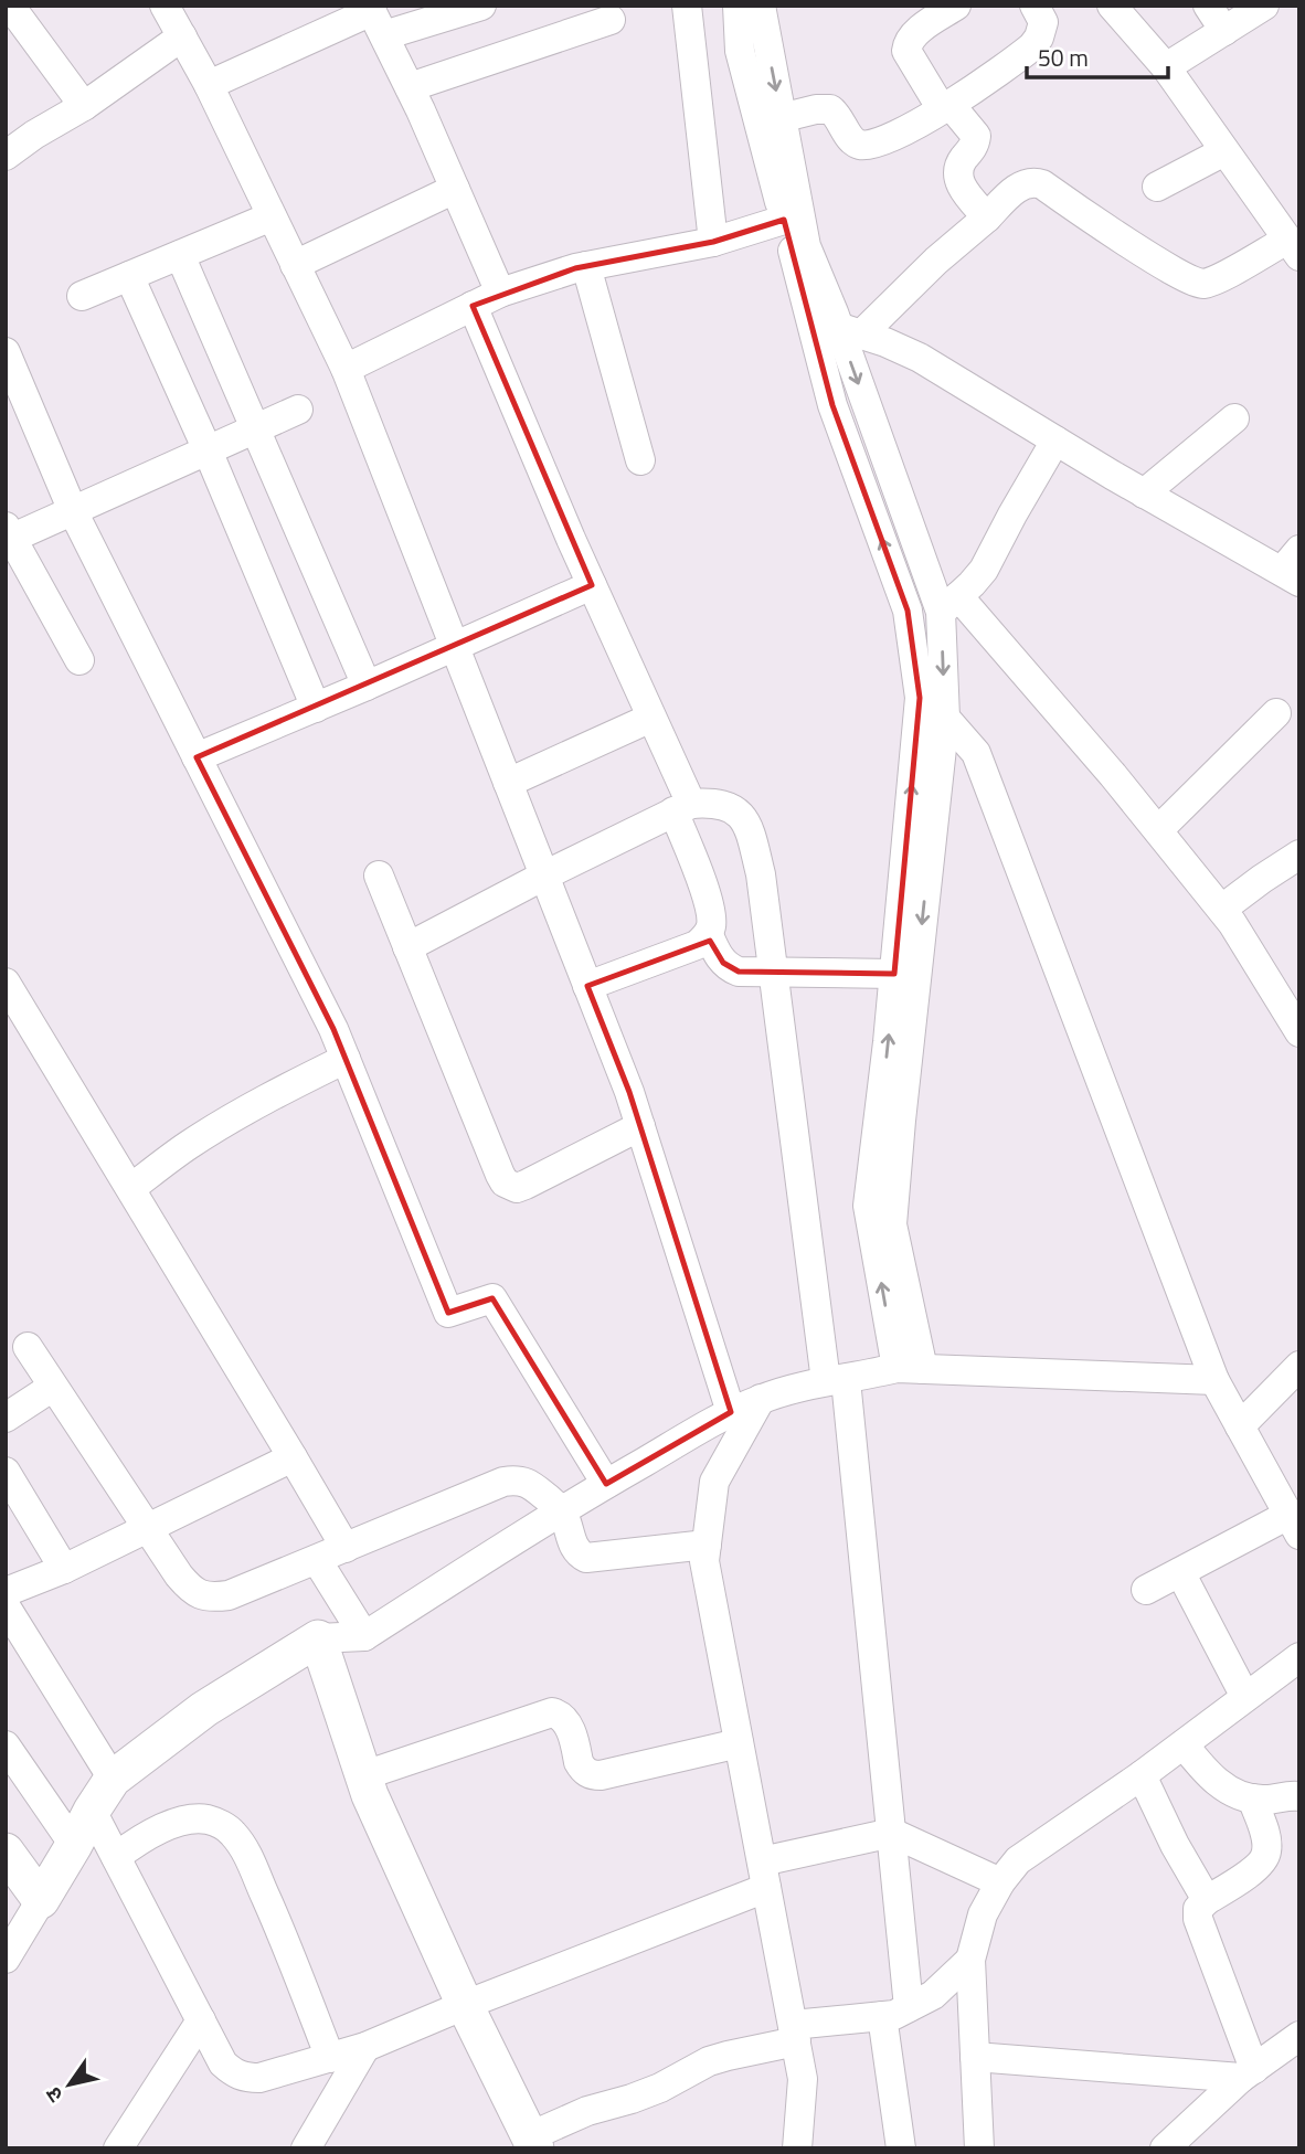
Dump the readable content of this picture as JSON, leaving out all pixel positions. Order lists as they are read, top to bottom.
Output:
{
  "scale_bar": "50 m",
  "north": "bottom left"
}
